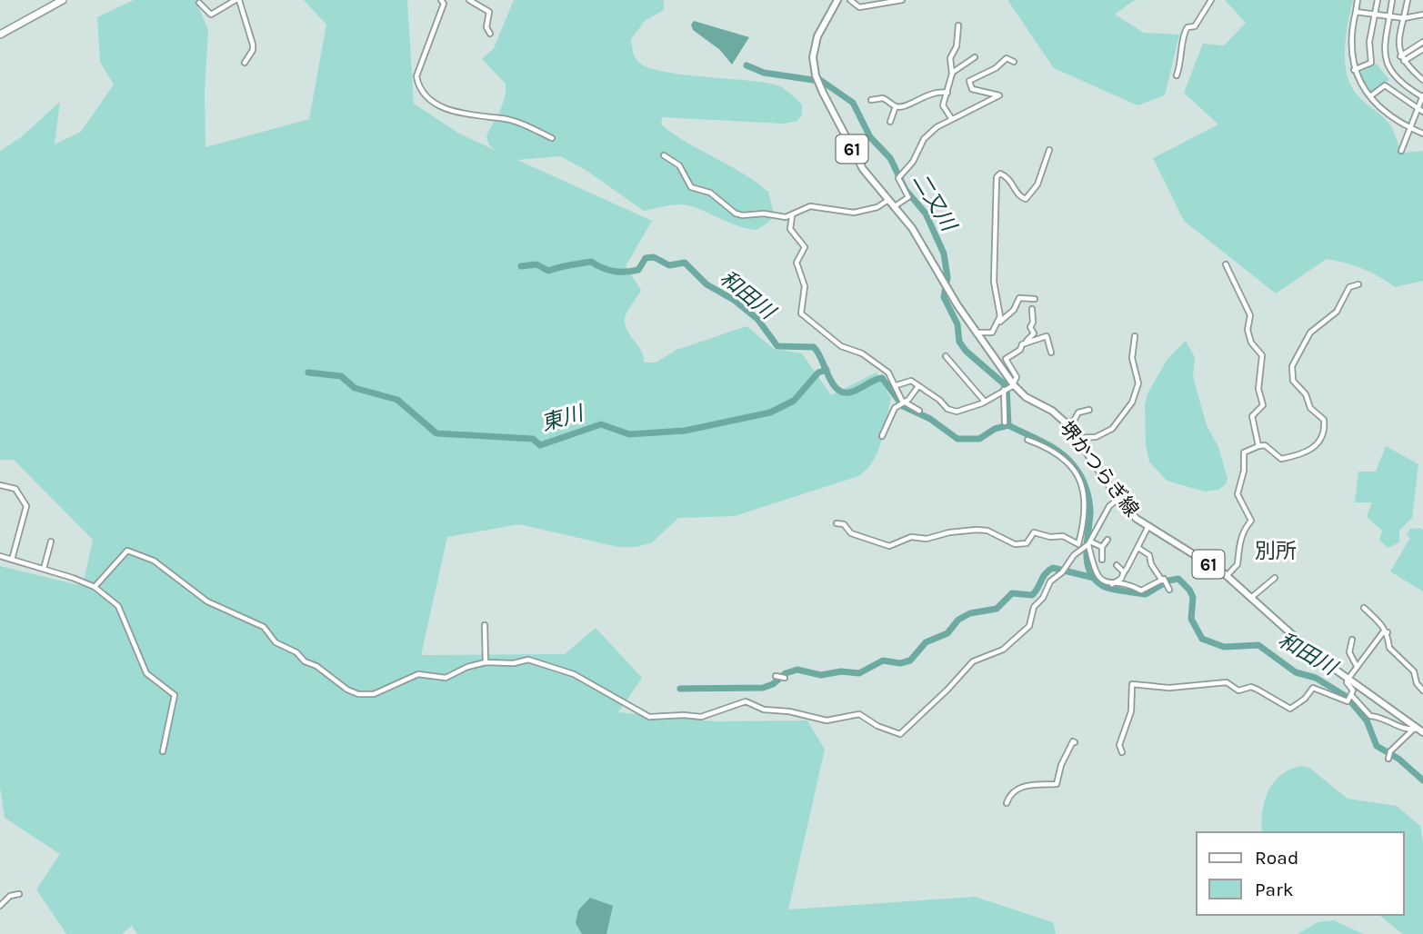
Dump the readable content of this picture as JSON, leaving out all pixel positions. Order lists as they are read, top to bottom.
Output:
{
  "streets": {
    "main road": ["61", "堺かつらぎ線"]
  },
  "districts": ["別所"],
  "water": ["二又川", "和田川", "東川"],
  "legend": ["Road", "Park"]
}
